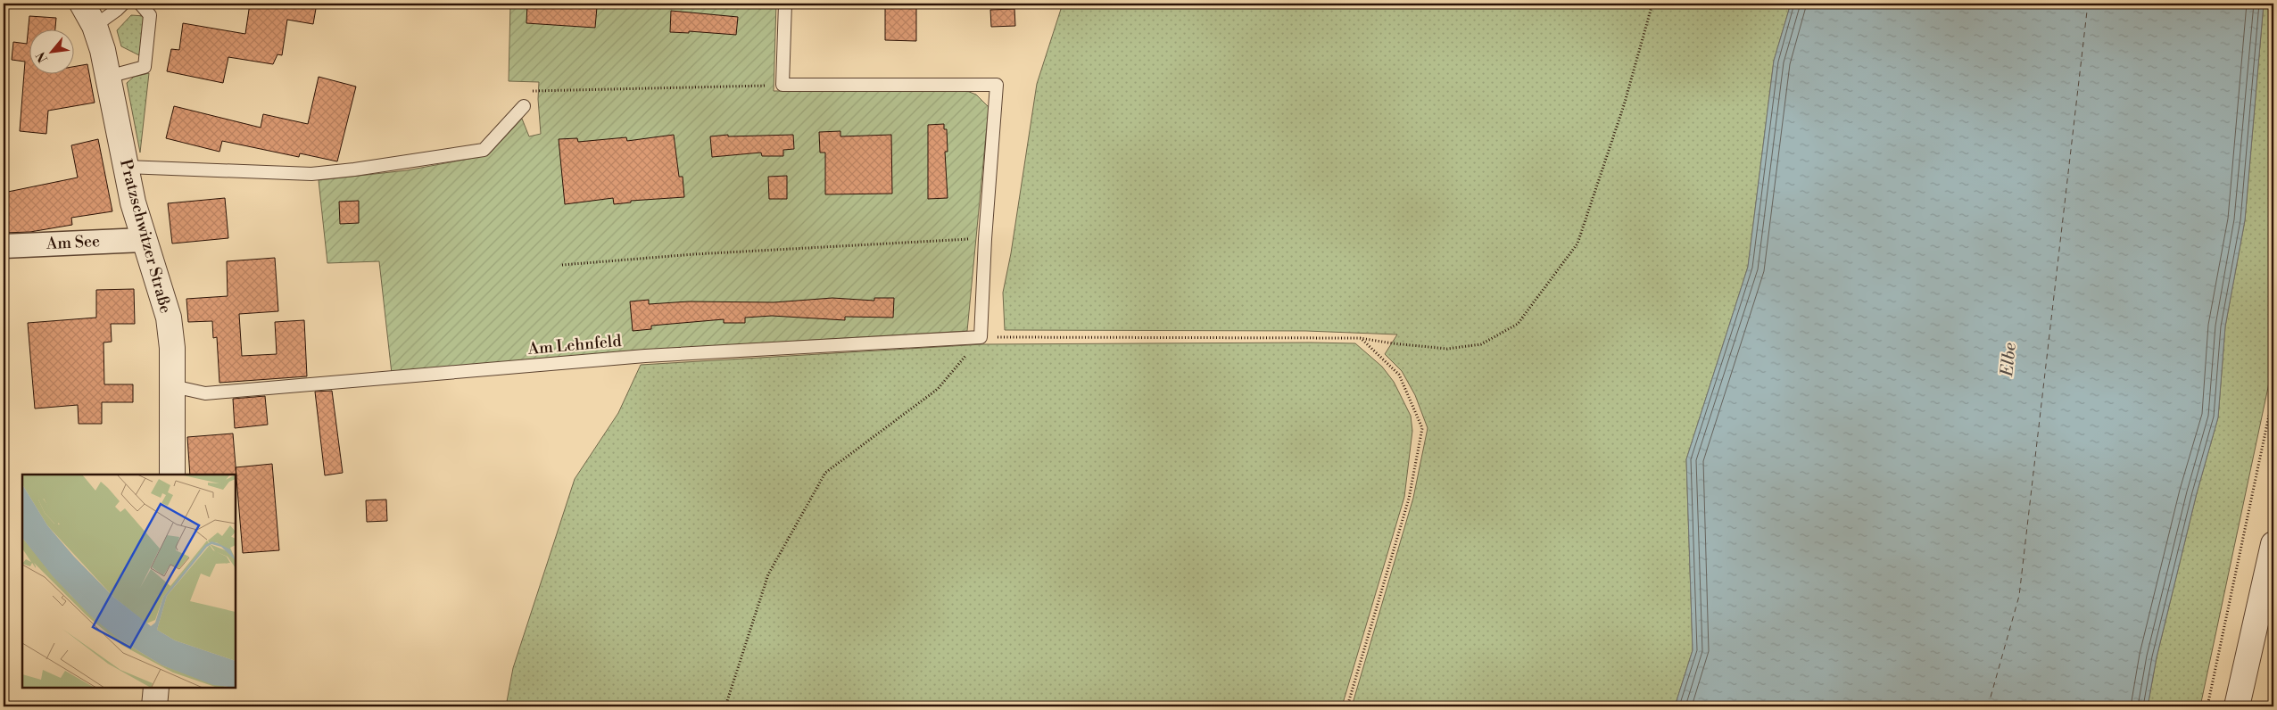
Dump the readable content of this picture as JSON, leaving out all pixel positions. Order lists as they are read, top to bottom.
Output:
{
  "streets": {
    "street": ["Pratzschwitzer Straße", "Am See"],
    "lane": ["Am Lehnfeld"]
  },
  "crossings": [
    ["Pratzschwitzer Straße", "Am See"],
    ["Pratzschwitzer Straße", "Am Lehnfeld"]
  ],
  "water": ["Elbe"],
  "north": "bottom left"
}
